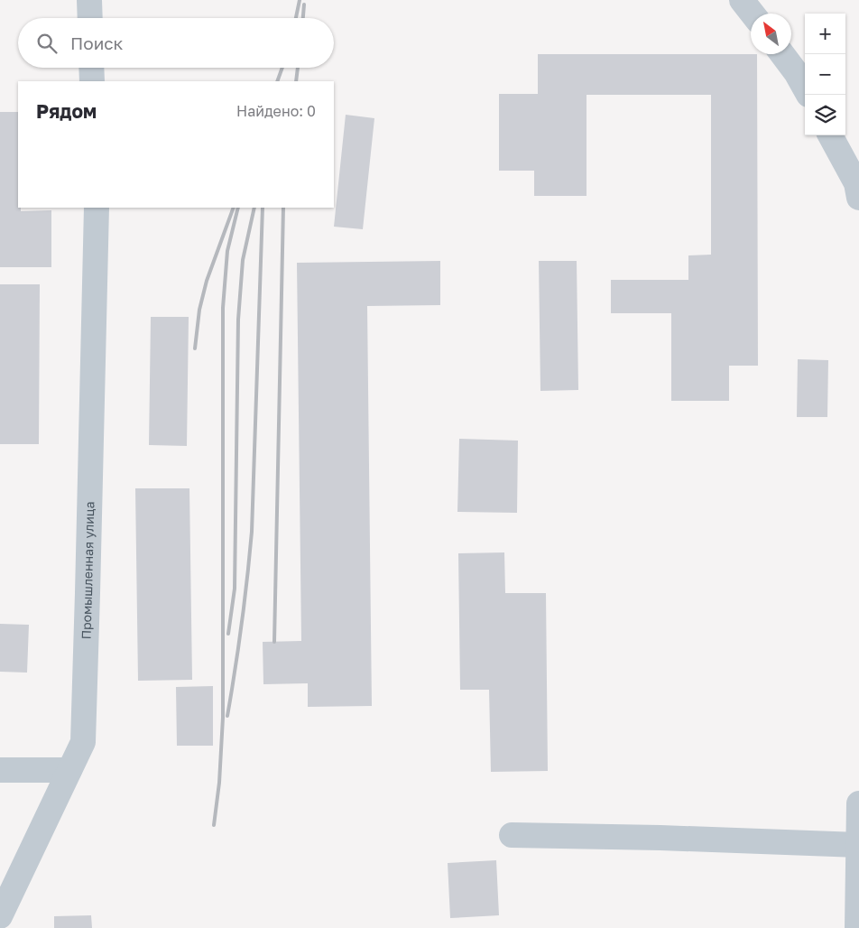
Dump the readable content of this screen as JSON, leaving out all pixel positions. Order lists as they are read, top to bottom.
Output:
{
  "streets": {
    "street": ["Промышленная улица"]
  },
  "north": "top left",
  "page": {
    "map_buttons": ["+", "−"],
    "search": "Поиск",
    "heading": ["Рядом", "Найдено: 0"]
  }
}
